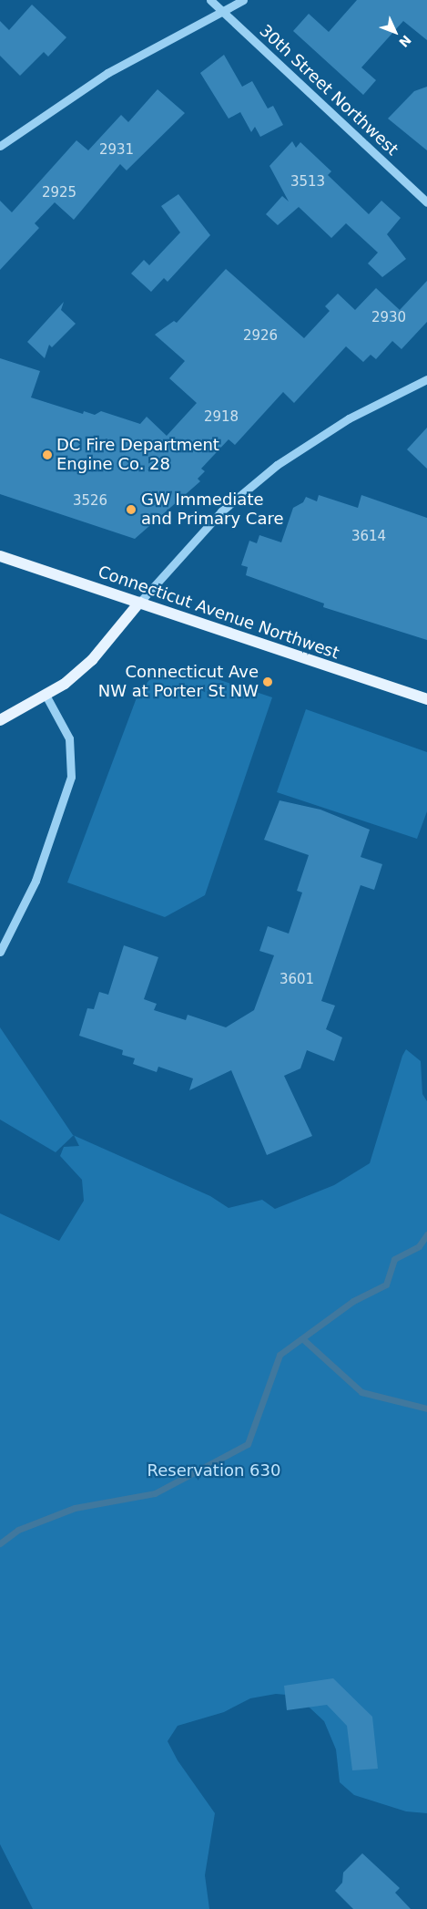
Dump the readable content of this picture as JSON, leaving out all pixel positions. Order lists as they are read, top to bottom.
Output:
{
  "streets": {
    "main road": ["Connecticut Avenue Northwest"],
    "street": ["30th Street Northwest"]
  },
  "parks": ["Reservation 630"],
  "places": ["DC Fire Department Engine Co. 28", "GW Immediate and Primary Care", "Connecticut Ave NW at Porter St NW"],
  "house_numbers": [
    "2931",
    "3513",
    "2925",
    "2930",
    "2926",
    "2918",
    "3526",
    "3614",
    "3601"
  ],
  "north": "bottom right"
}
